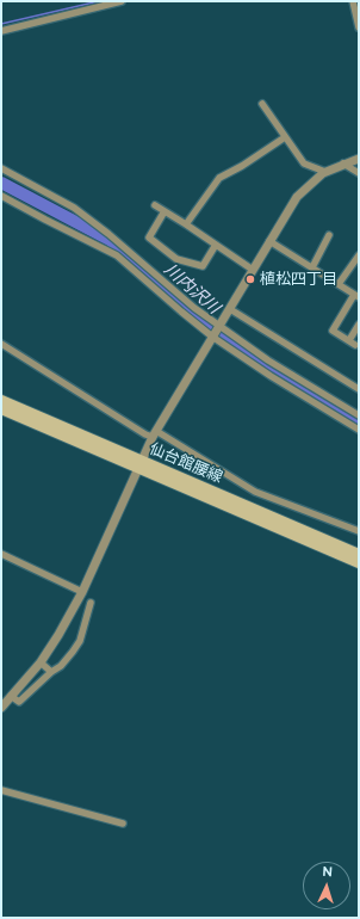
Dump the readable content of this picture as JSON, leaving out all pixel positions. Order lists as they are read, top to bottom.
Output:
{
  "streets": {
    "main road": ["仙台館腰線"]
  },
  "water": ["川内沢川"],
  "places": ["植松四丁目"],
  "north": "top"
}
